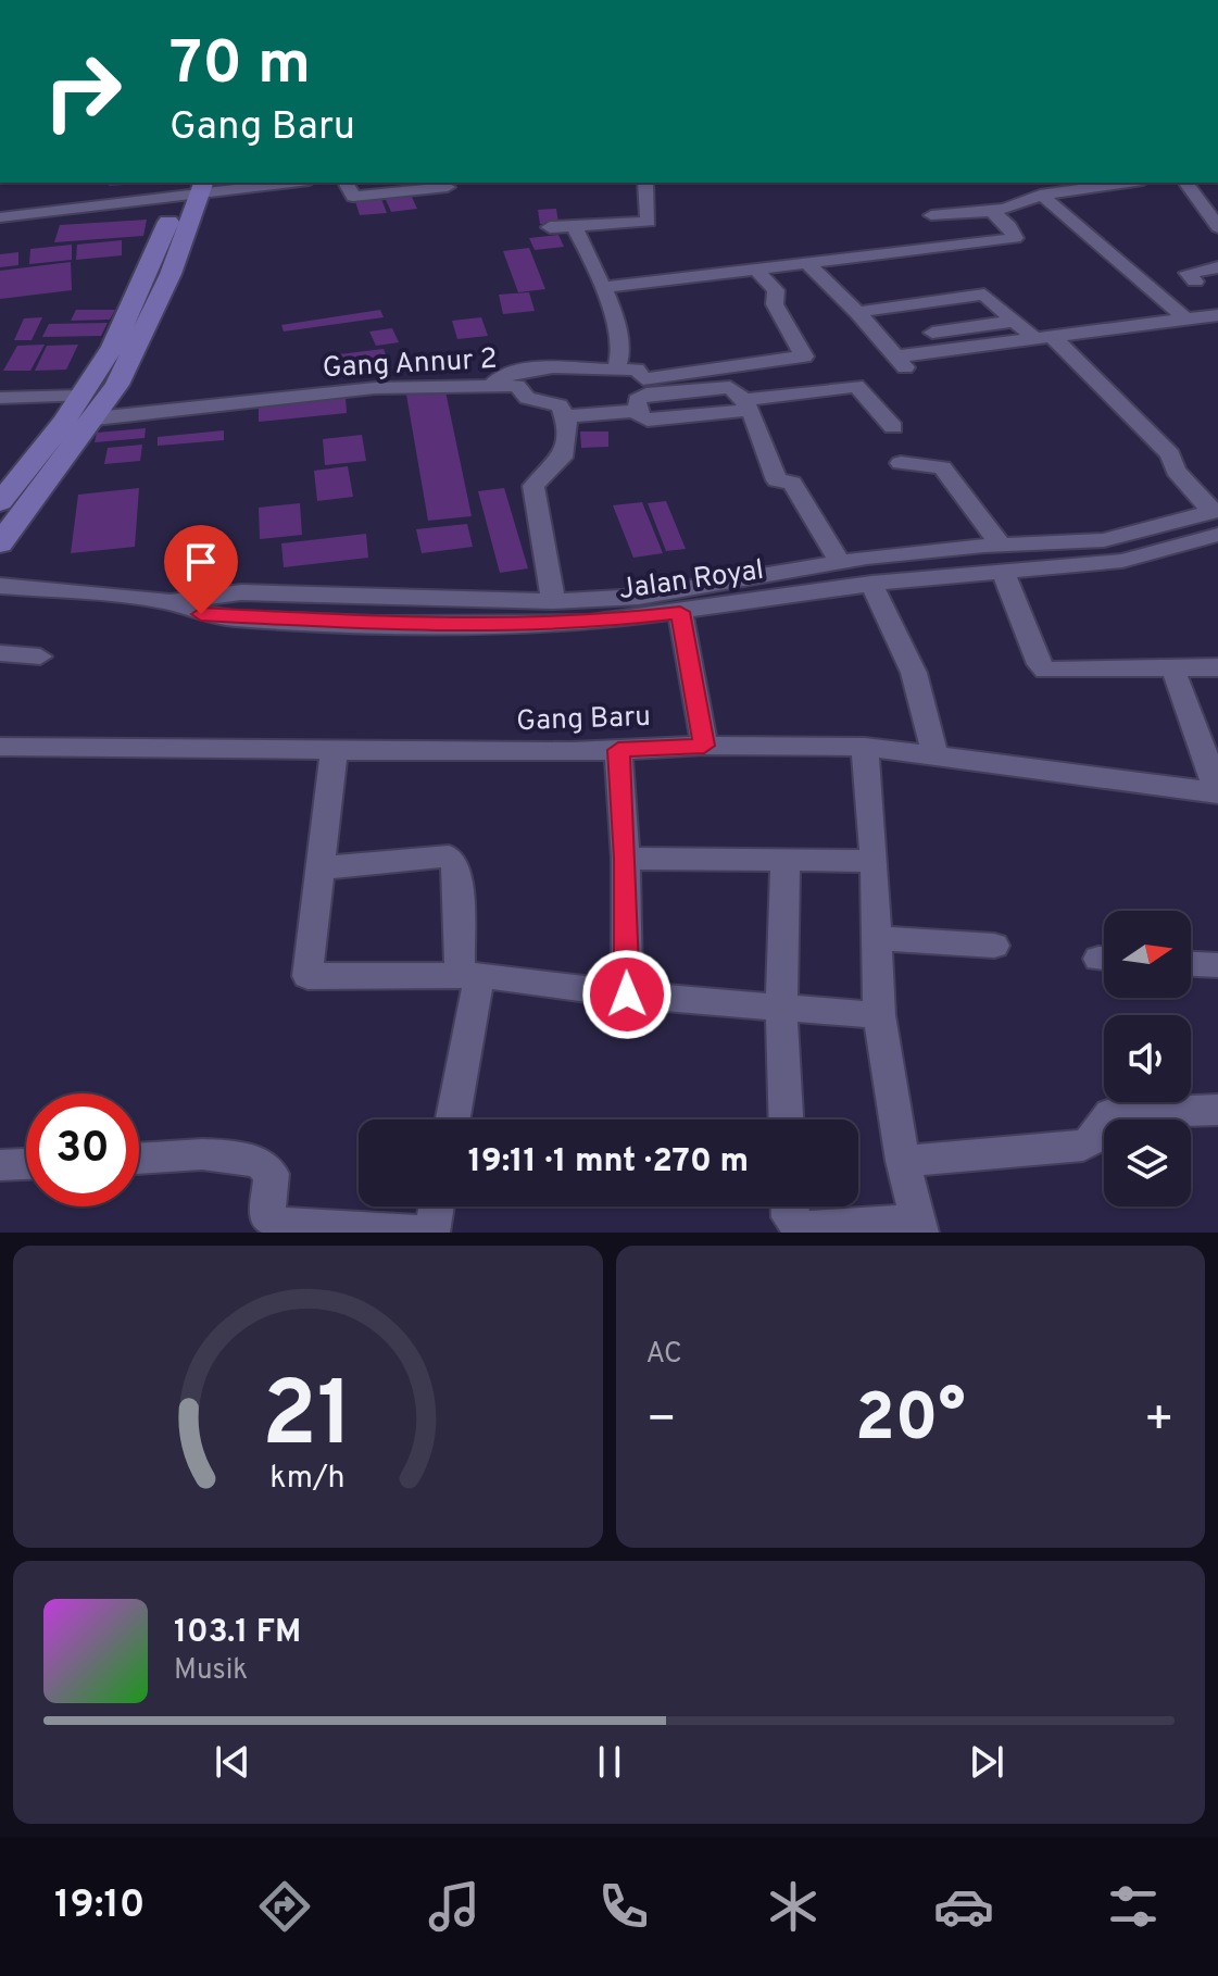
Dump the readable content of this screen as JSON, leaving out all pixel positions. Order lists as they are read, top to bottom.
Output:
{
  "streets": {
    "street": ["Gang Annur 2", "Jalan Royal", "Gang Baru"]
  },
  "north": "right",
  "page": {
    "turn": ["70 m", "Gang Baru"],
    "limit": "30",
    "trip": "19:11 · 1 mnt · 270 m",
    "tile": "AC",
    "heat": ["−", "20°", "+"],
    "song": ["103.1 FM", "Musik"],
    "tabs": "19:10",
    "gauge": ["21", "km/h"]
  }
}
